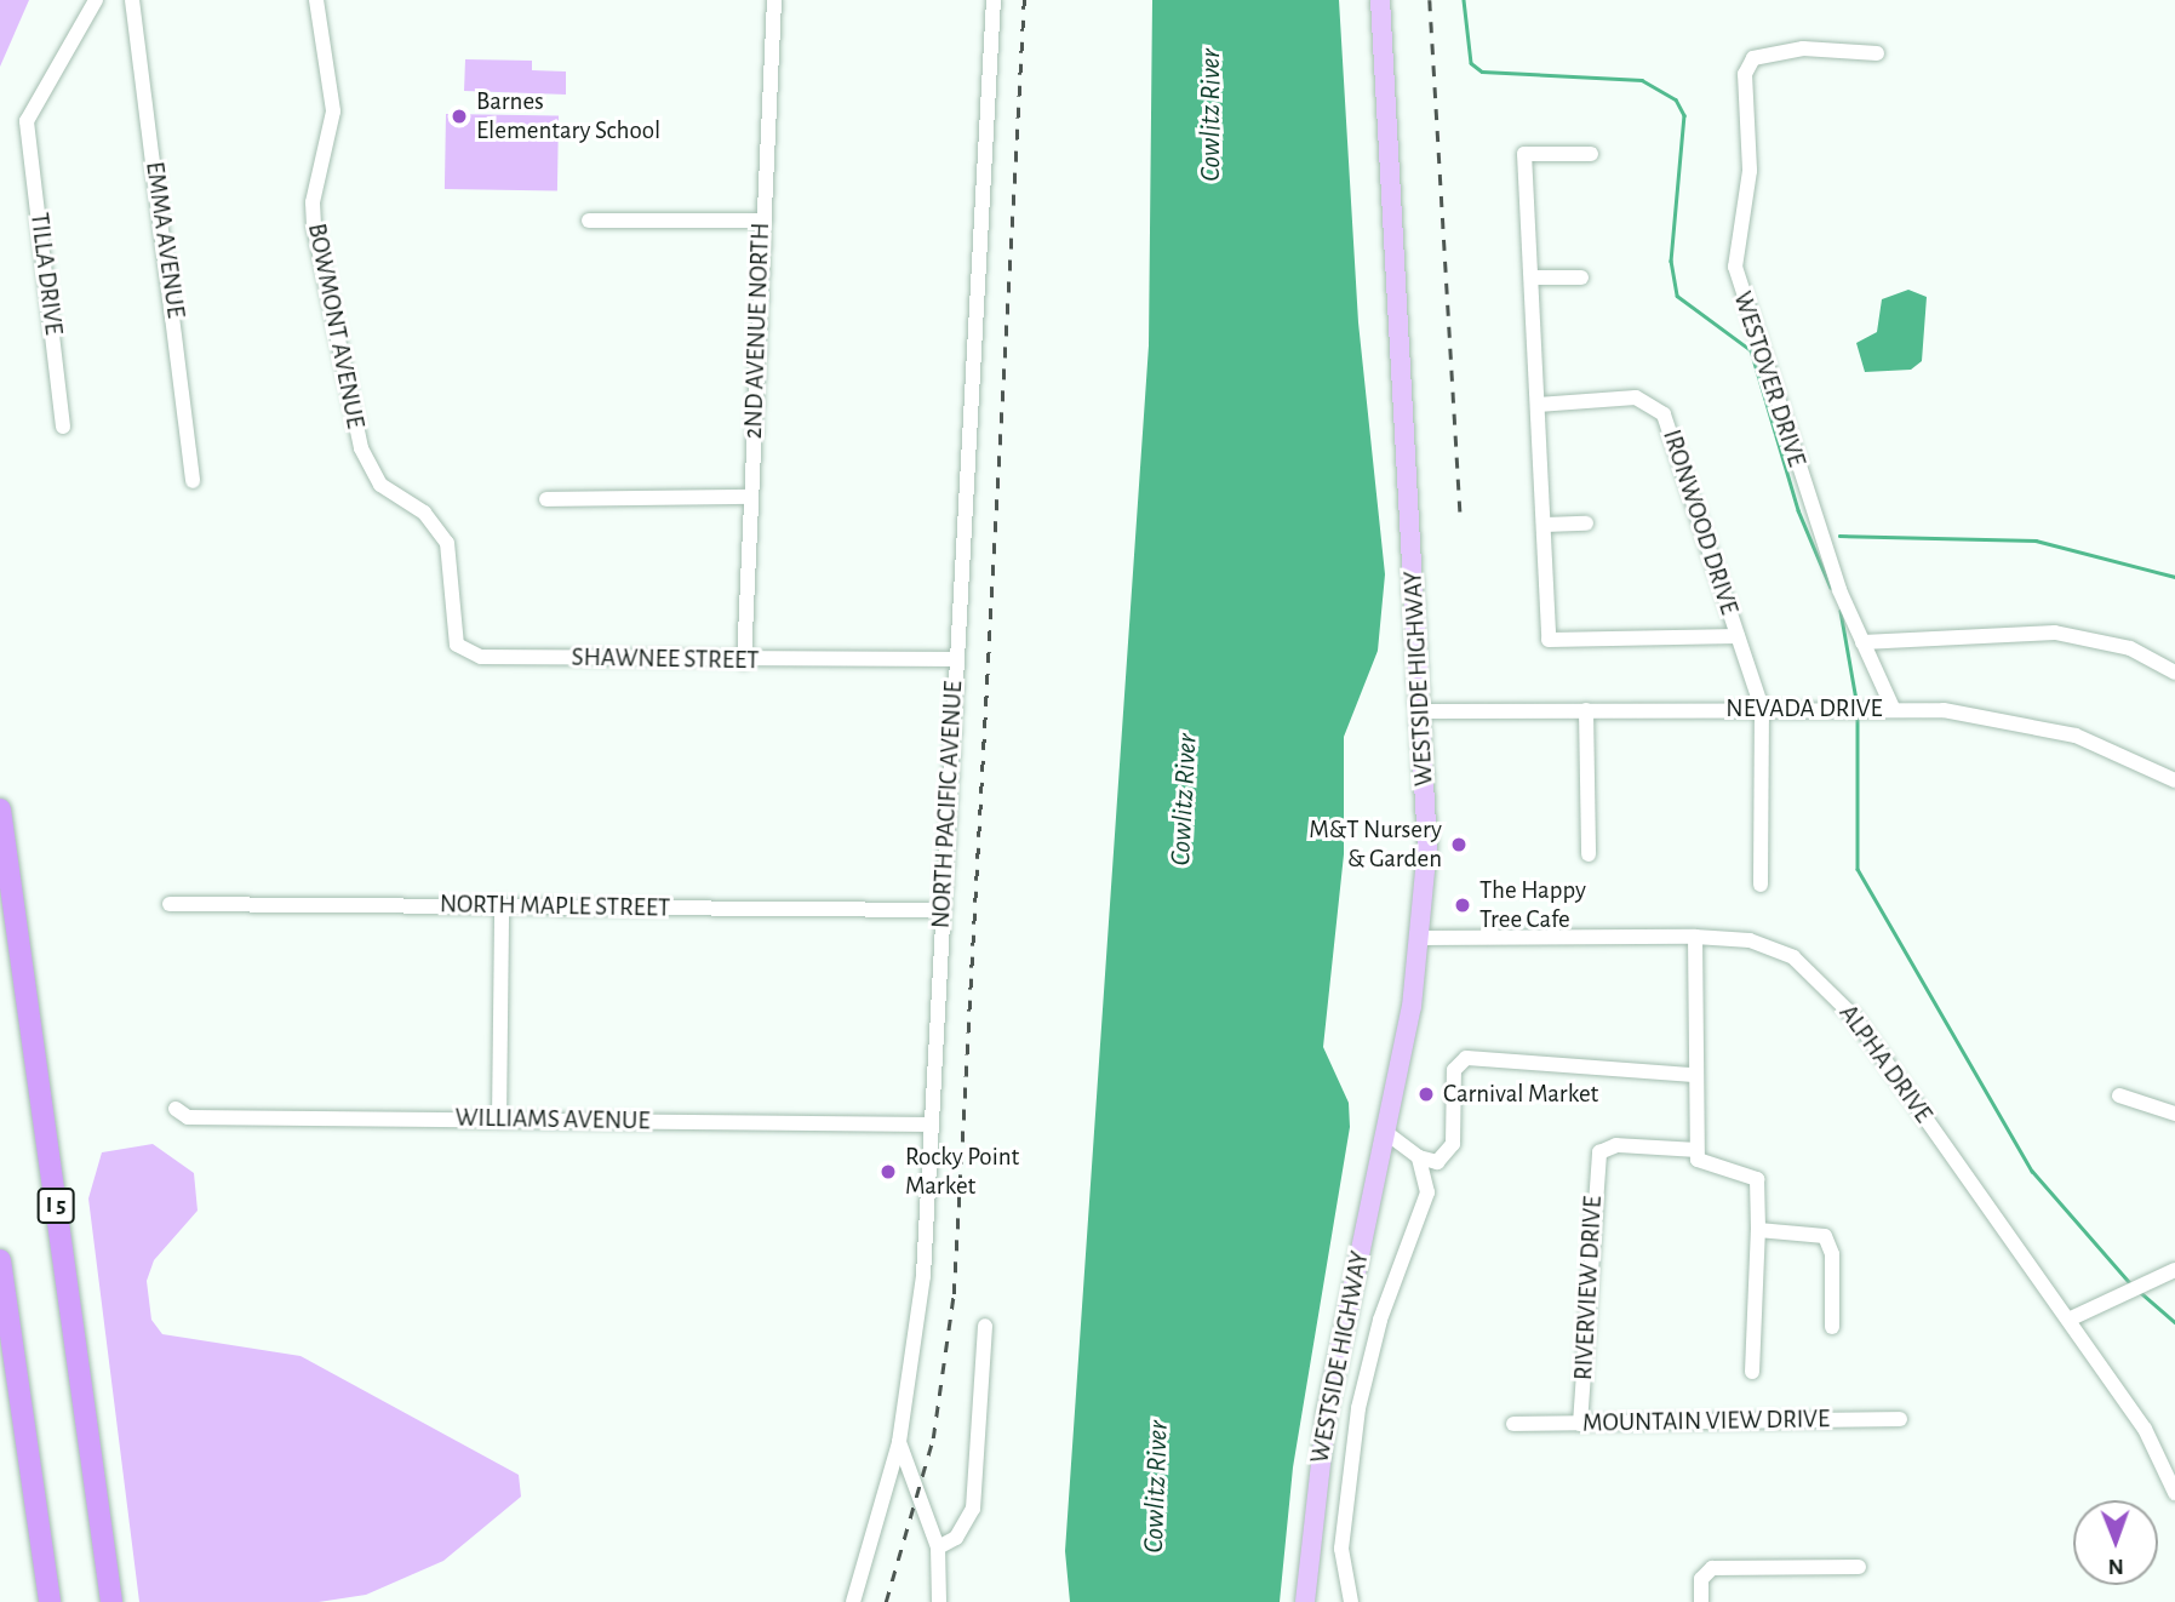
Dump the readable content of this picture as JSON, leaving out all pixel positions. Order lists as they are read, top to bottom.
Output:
{
  "streets": {
    "highway": ["I 5"],
    "main road": ["WESTSIDE HIGHWAY"],
    "street": [
      "EMMA AVENUE",
      "TILLA DRIVE",
      "BOWMONT AVENUE",
      "2ND AVENUE NORTH",
      "WESTOVER DRIVE",
      "IRONWOOD DRIVE",
      "SHAWNEE STREET",
      "NEVADA DRIVE",
      "NORTH PACIFIC AVENUE",
      "NORTH MAPLE STREET",
      "ALPHA DRIVE",
      "WILLIAMS AVENUE",
      "RIVERVIEW DRIVE",
      "MOUNTAIN VIEW DRIVE"
    ]
  },
  "crossings": [
    ["BOWMONT AVENUE", "SHAWNEE STREET"],
    ["2ND AVENUE NORTH", "SHAWNEE STREET"],
    ["WESTOVER DRIVE", "NEVADA DRIVE"],
    ["IRONWOOD DRIVE", "NEVADA DRIVE"],
    ["SHAWNEE STREET", "NORTH PACIFIC AVENUE"],
    ["WESTSIDE HIGHWAY", "NEVADA DRIVE"],
    ["WESTSIDE HIGHWAY", "ALPHA DRIVE"],
    ["NORTH PACIFIC AVENUE", "NORTH MAPLE STREET"],
    ["NORTH PACIFIC AVENUE", "WILLIAMS AVENUE"],
    ["RIVERVIEW DRIVE", "MOUNTAIN VIEW DRIVE"]
  ],
  "water": ["Cowlitz River"],
  "places": [
    "Barnes Elementary School",
    "M&T Nursery & Garden",
    "The Happy Tree Cafe",
    "Carnival Market",
    "Rocky Point Market"
  ],
  "north": "bottom"
}
